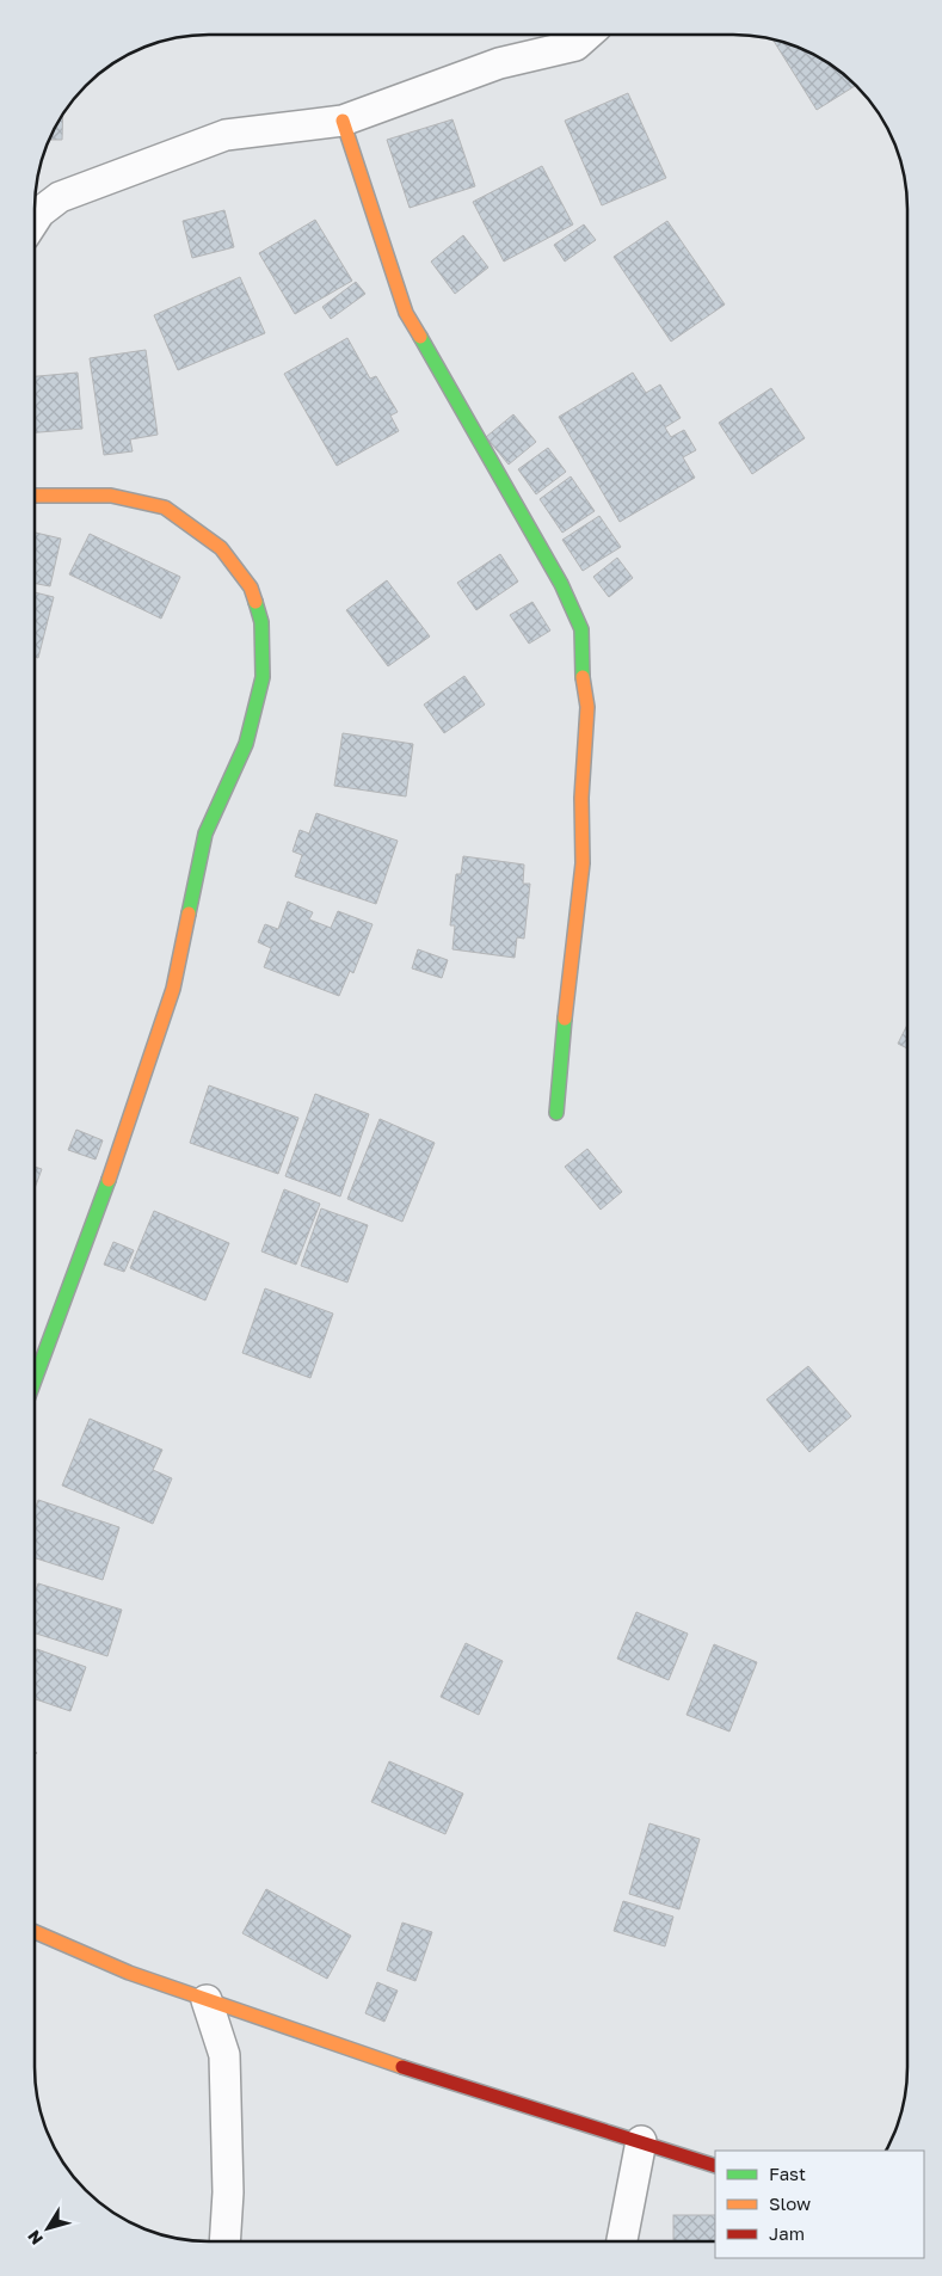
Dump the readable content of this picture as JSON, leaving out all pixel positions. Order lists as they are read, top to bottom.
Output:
{
  "legend": ["Fast", "Slow", "Jam"],
  "north": "bottom left"
}
